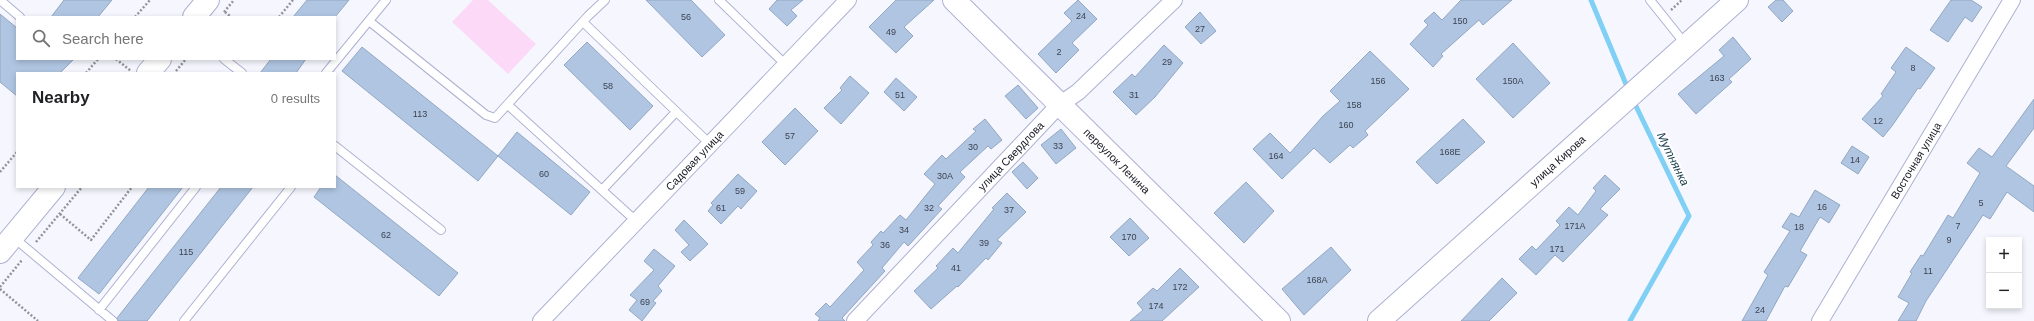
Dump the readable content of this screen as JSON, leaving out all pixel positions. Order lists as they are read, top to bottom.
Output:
{
  "streets": {
    "street": [
      "улица Свердлова",
      "Восточная улица",
      "Садовая улица",
      "переулок Ленина",
      "улица Кирова"
    ]
  },
  "crossings": [
    ["улица Свердлова", "переулок Ленина"]
  ],
  "water": ["Мутнянка"],
  "house_numbers": [
    "24",
    "56",
    "150",
    "27",
    "49",
    "2",
    "29",
    "8",
    "163",
    "156",
    "150А",
    "58",
    "51",
    "31",
    "158",
    "113",
    "12",
    "160",
    "57",
    "33",
    "30",
    "168Е",
    "164",
    "14",
    "60",
    "30А",
    "59",
    "5",
    "16",
    "61",
    "32",
    "37",
    "171А",
    "7",
    "18",
    "34",
    "62",
    "170",
    "9",
    "39",
    "36",
    "171",
    "115",
    "41",
    "11",
    "168А",
    "172",
    "69",
    "174",
    "24"
  ],
  "page": {
    "search": "Search here",
    "heading": ["Nearby", "0 results"],
    "map_buttons": ["+", "−"]
  }
}
